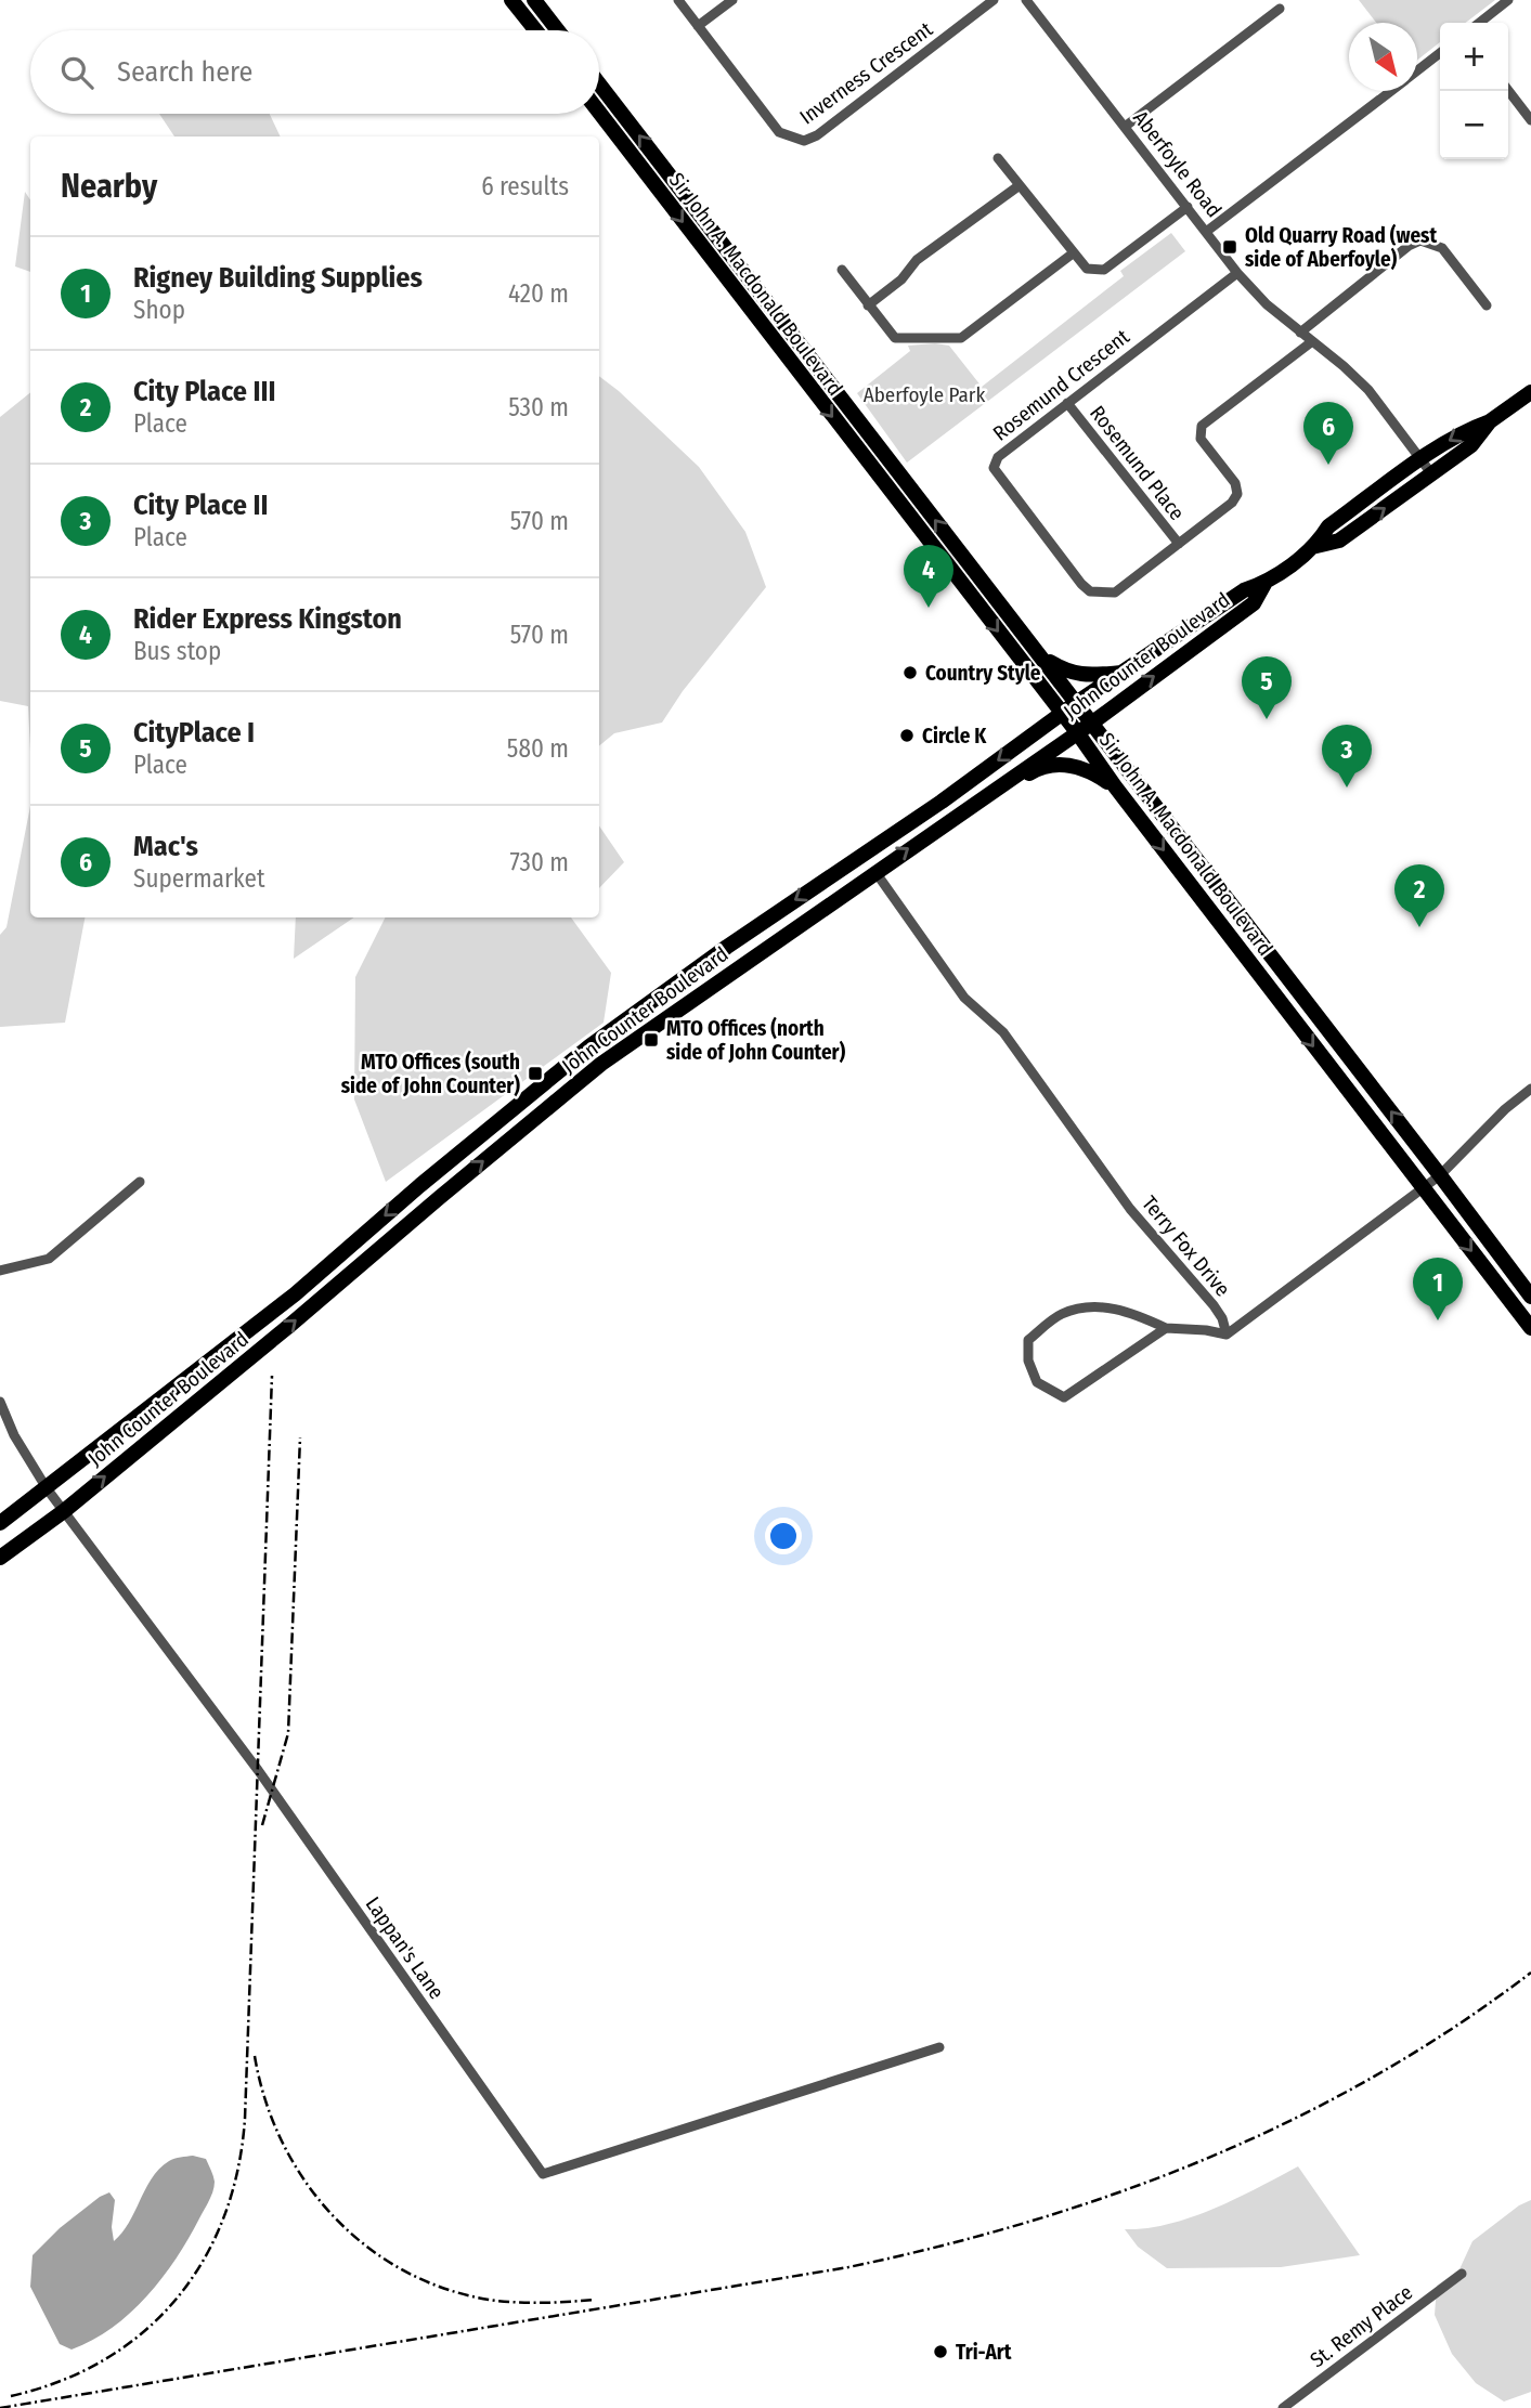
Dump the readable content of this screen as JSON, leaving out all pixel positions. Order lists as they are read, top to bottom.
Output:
{
  "streets": {
    "main road": ["Sir John A. Macdonald Boulevard", "John Counter Boulevard"],
    "street": [
      "Inverness Crescent",
      "Aberfoyle Road",
      "Rosemund Crescent",
      "Rosemund Place",
      "Terry Fox Drive",
      "Lappan's Lane",
      "St. Remy Place"
    ]
  },
  "crossings": [
    ["Aberfoyle Road", "Rosemund Crescent"],
    ["Aberfoyle Road", "John Counter Boulevard"],
    ["Sir John A. Macdonald Boulevard", "John Counter Boulevard"],
    ["Rosemund Crescent", "Rosemund Place"],
    ["John Counter Boulevard", "Terry Fox Drive"],
    ["John Counter Boulevard", "Lappan's Lane"]
  ],
  "parks": ["Aberfoyle Park"],
  "places": {
    "transit": ["Old Quarry Road (west side of Aberfoyle)", "MTO Offices (north side of John Counter)", "MTO Offices (south side of John Counter)"],
    "other": ["Country Style", "Circle K", "Tri-Art"]
  },
  "north": "bottom right",
  "page": {
    "map_buttons": ["+", "−"],
    "search": "Search here",
    "heading": ["Nearby", "6 results"],
    "list": [
      {
        "mark": "1",
        "name": "Rigney Building Supplies",
        "note": "Shop",
        "value": "420 m"
      },
      {
        "mark": "2",
        "name": "City Place III",
        "note": "Place",
        "value": "530 m"
      },
      {
        "mark": "3",
        "name": "City Place II",
        "note": "Place",
        "value": "570 m"
      },
      {
        "mark": "4",
        "name": "Rider Express Kingston",
        "note": "Bus stop",
        "value": "570 m"
      },
      {
        "mark": "5",
        "name": "CityPlace I",
        "note": "Place",
        "value": "580 m"
      },
      {
        "mark": "6",
        "name": "Mac's",
        "note": "Supermarket",
        "value": "730 m"
      }
    ],
    "pins": [
      "6",
      "4",
      "5",
      "3",
      "2",
      "1"
    ]
  }
}
